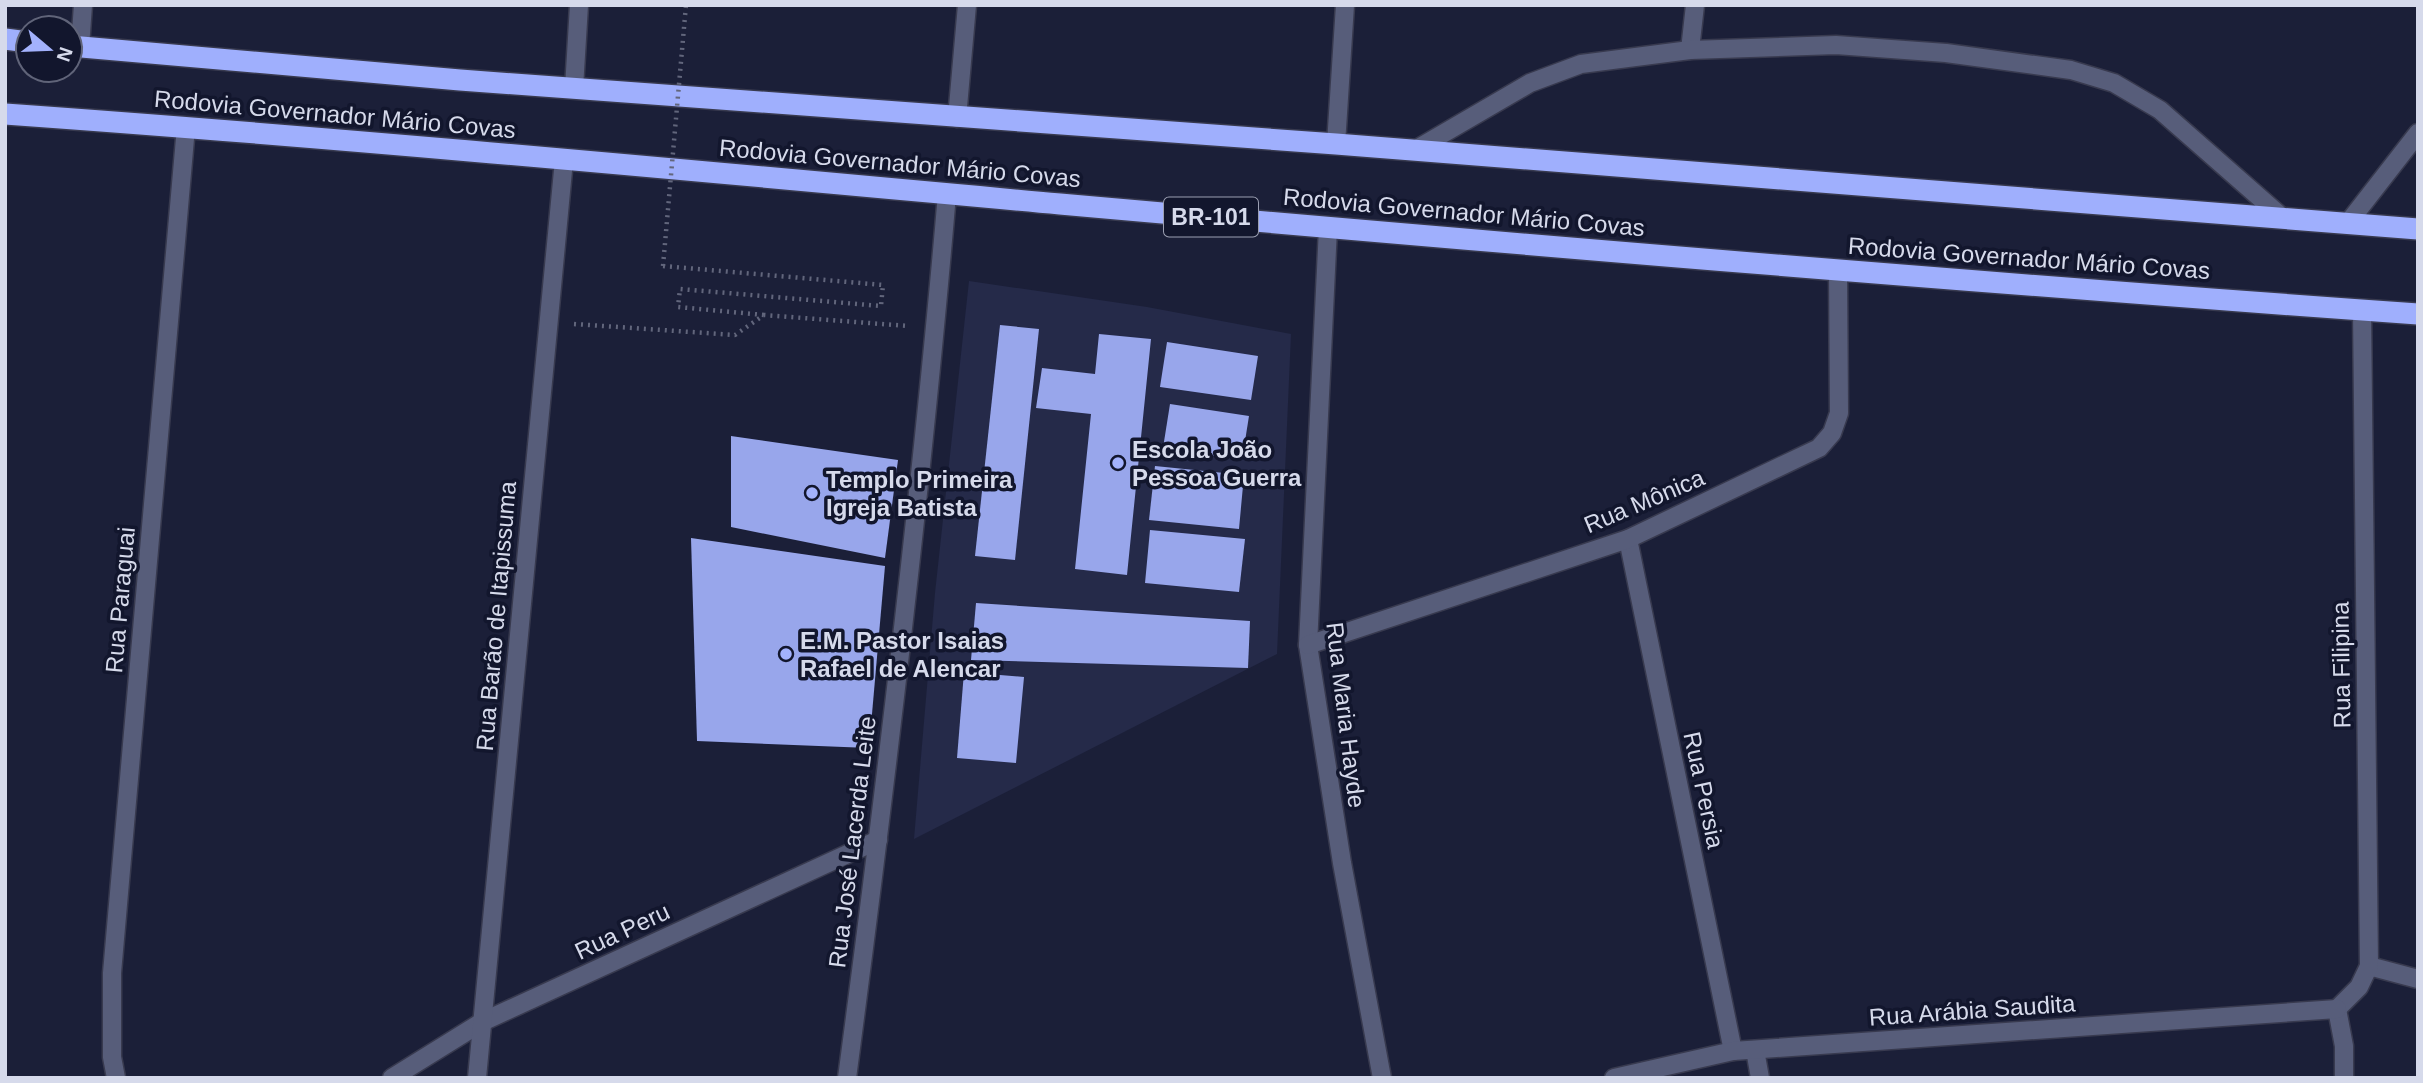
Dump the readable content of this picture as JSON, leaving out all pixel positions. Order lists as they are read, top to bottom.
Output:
{
  "streets": {
    "highway": ["Rodovia Governador Mário Covas", "BR-101"],
    "street": [
      "Rua Mônica",
      "Rua Paraguai",
      "Rua Barão de Itapissuma",
      "Rua Filipina",
      "Rua Maria Hayde",
      "Rua Persia",
      "Rua José Lacerda Leite",
      "Rua Peru",
      "Rua Arábia Saudita"
    ]
  },
  "crossings": [
    ["Rodovia Governador Mário Covas", "Rua Mônica"],
    ["Rodovia Governador Mário Covas", "Rua Paraguai"],
    ["Rodovia Governador Mário Covas", "Rua Barão de Itapissuma"],
    ["Rodovia Governador Mário Covas", "Rua Filipina"],
    ["Rodovia Governador Mário Covas", "Rua Maria Hayde"],
    ["Rodovia Governador Mário Covas", "Rua José Lacerda Leite"],
    ["Rua Mônica", "Rua Maria Hayde"],
    ["Rua Mônica", "Rua Persia"],
    ["Rua Barão de Itapissuma", "Rua Peru"],
    ["Rua Persia", "Rua Arábia Saudita"],
    ["Rua José Lacerda Leite", "Rua Peru"]
  ],
  "places": ["Escola João Pessoa Guerra", "Templo Primeira Igreja Batista", "E.M. Pastor Isaias Rafael de Alencar"],
  "north": "right"
}
